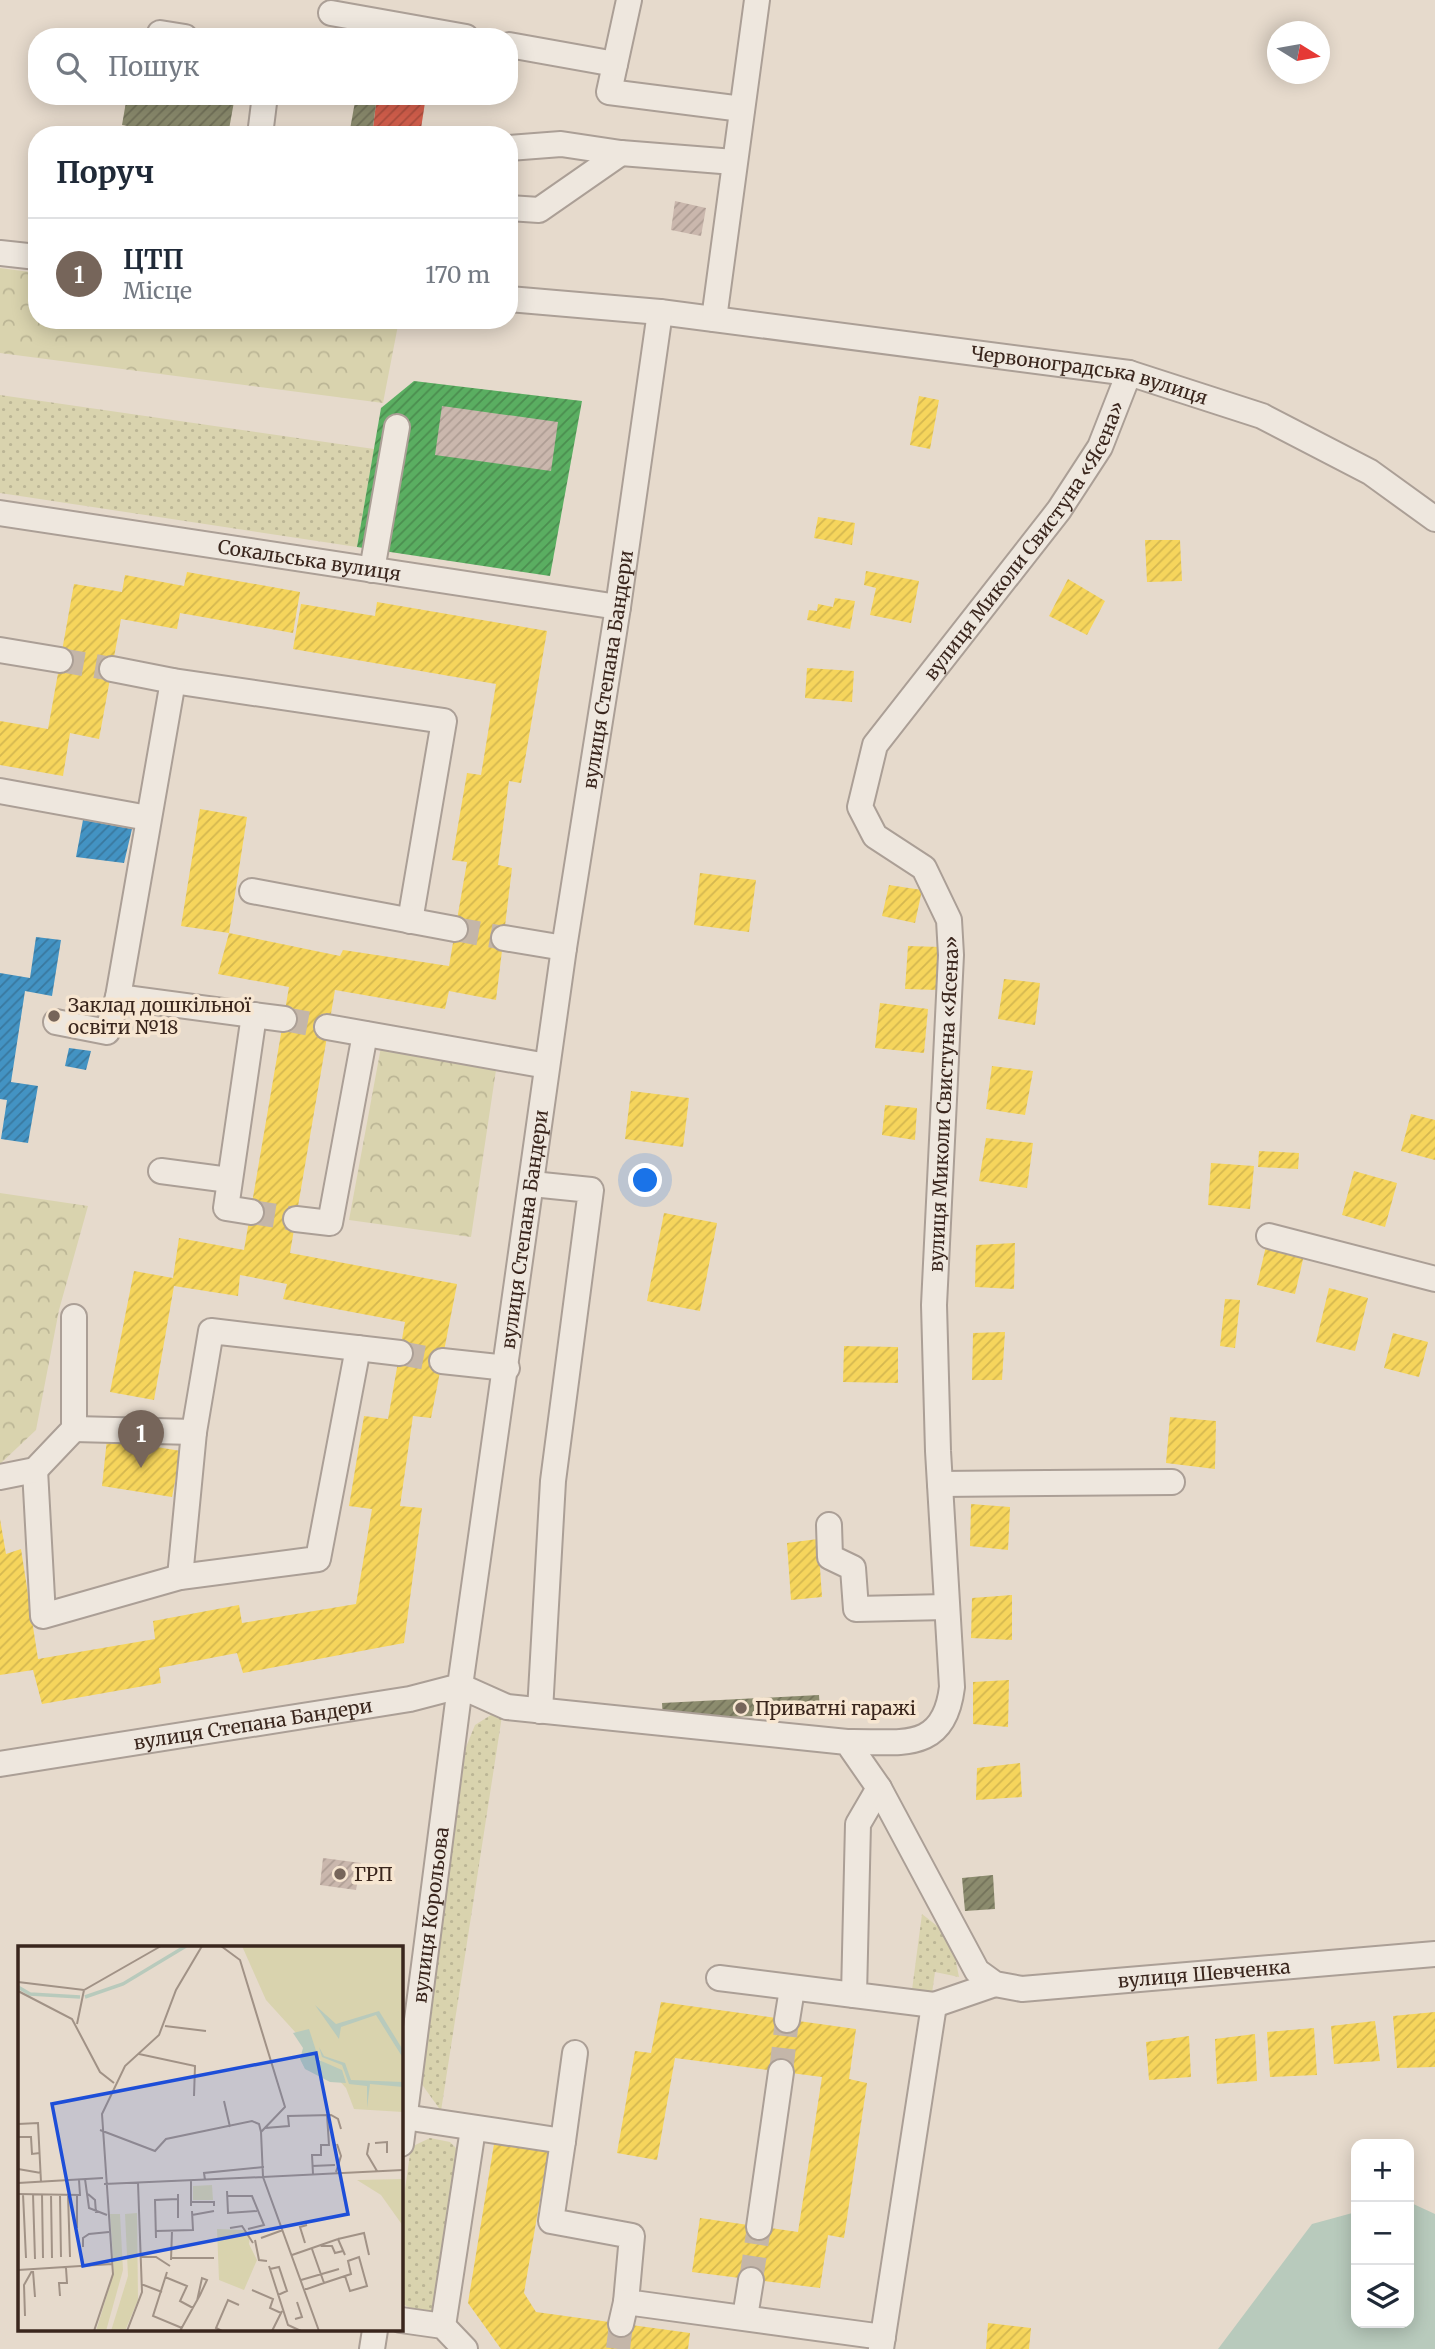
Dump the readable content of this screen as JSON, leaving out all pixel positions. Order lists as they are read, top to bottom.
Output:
{
  "streets": {
    "street": [
      "Червоноградська вулиця",
      "вулиця Миколи Свистуна «Ясена»",
      "Сокальська вулиця",
      "вулиця Степана Бандери",
      "вулиця Корольова",
      "вулиця Шевченка"
    ]
  },
  "crossings": [
    ["Червоноградська вулиця", "вулиця Миколи Свистуна «Ясена»"],
    ["Червоноградська вулиця", "вулиця Степана Бандери"],
    ["вулиця Миколи Свистуна «Ясена»", "вулиця Степана Бандери"],
    ["вулиця Миколи Свистуна «Ясена»", "вулиця Корольова"],
    ["Сокальська вулиця", "вулиця Степана Бандери"],
    ["вулиця Степана Бандери", "вулиця Корольова"]
  ],
  "places": ["Заклад дошкільної освіти №18", "Приватні гаражі", "ГРП"],
  "north": "right",
  "page": {
    "search": "Пошук",
    "heading": "Поруч",
    "list": [
      {
        "mark": "1",
        "name": "ЦТП",
        "note": "Місце",
        "value": "170 m"
      }
    ],
    "pins": "1",
    "map_buttons": ["+", "−"]
  }
}
